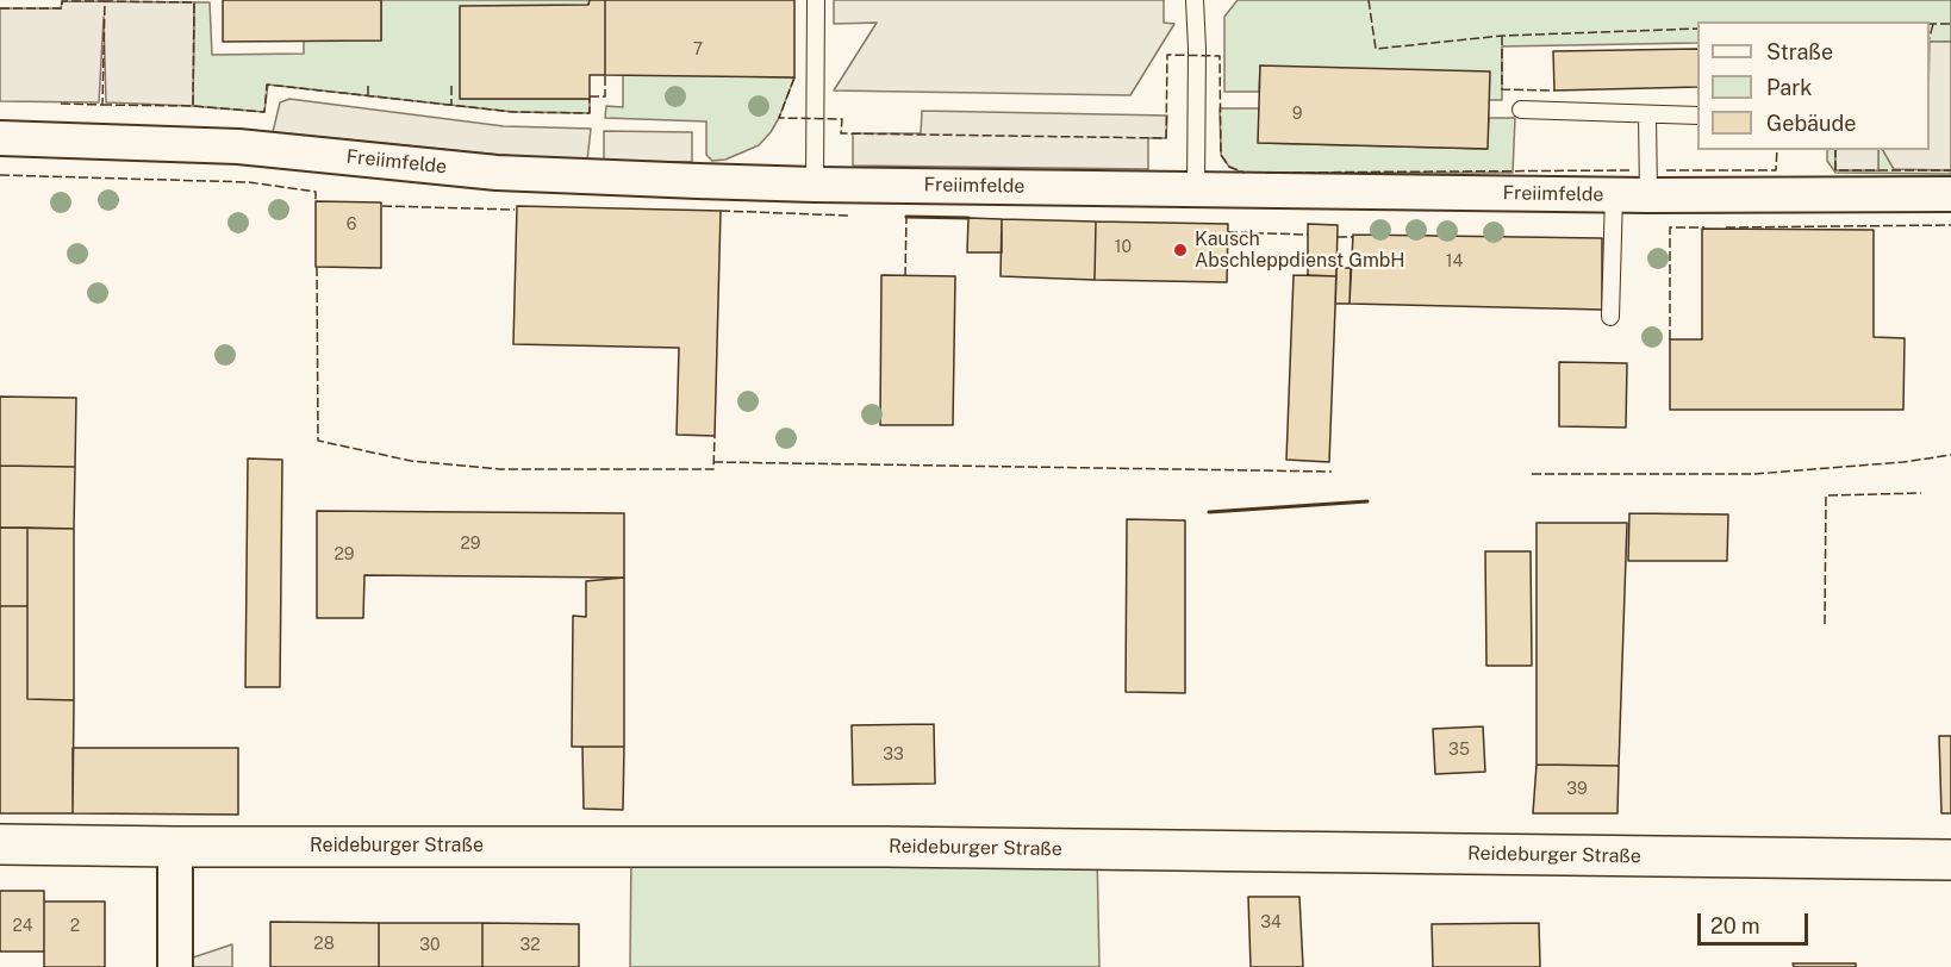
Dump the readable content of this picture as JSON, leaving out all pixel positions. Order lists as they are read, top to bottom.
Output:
{
  "streets": {
    "street": ["Freiimfelde", "Reideburger Straße"]
  },
  "places": ["Kausch Abschleppdienst GmbH"],
  "house_numbers": [
    "7",
    "9",
    "6",
    "10",
    "14",
    "29",
    "29",
    "35",
    "33",
    "39",
    "34",
    "24",
    "2",
    "28",
    "30",
    "32"
  ],
  "legend": ["Straße", "Park", "Gebäude"],
  "scale_bar": "20 m"
}
